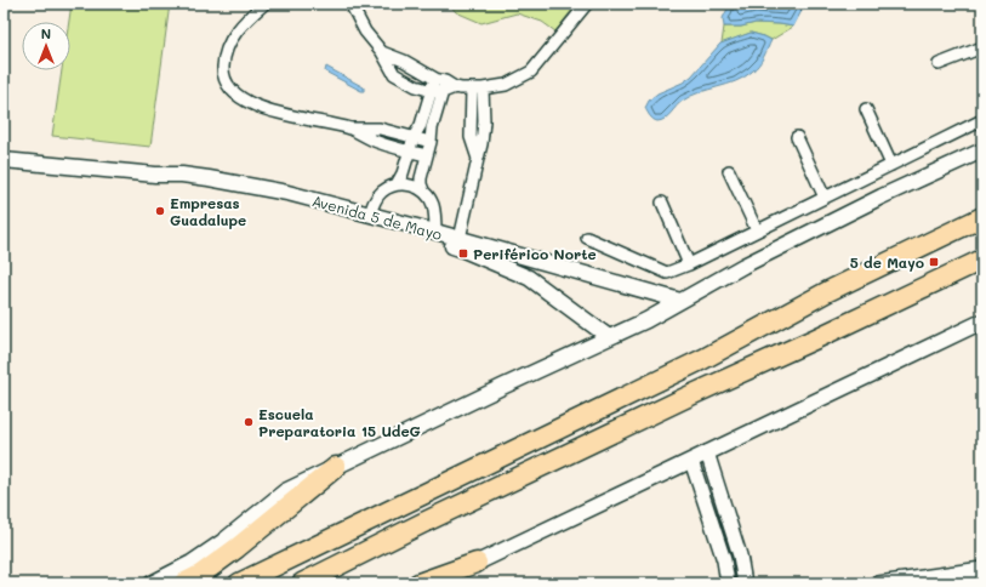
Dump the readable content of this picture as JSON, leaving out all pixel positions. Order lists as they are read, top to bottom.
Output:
{
  "streets": {
    "main road": ["Avenida 5 de Mayo"]
  },
  "places": {
    "other": ["Empresas Guadalupe", "Escuela Preparatoria 15 UdeG"],
    "transit": ["Periférico Norte", "5 de Mayo"]
  },
  "north": "top"
}
